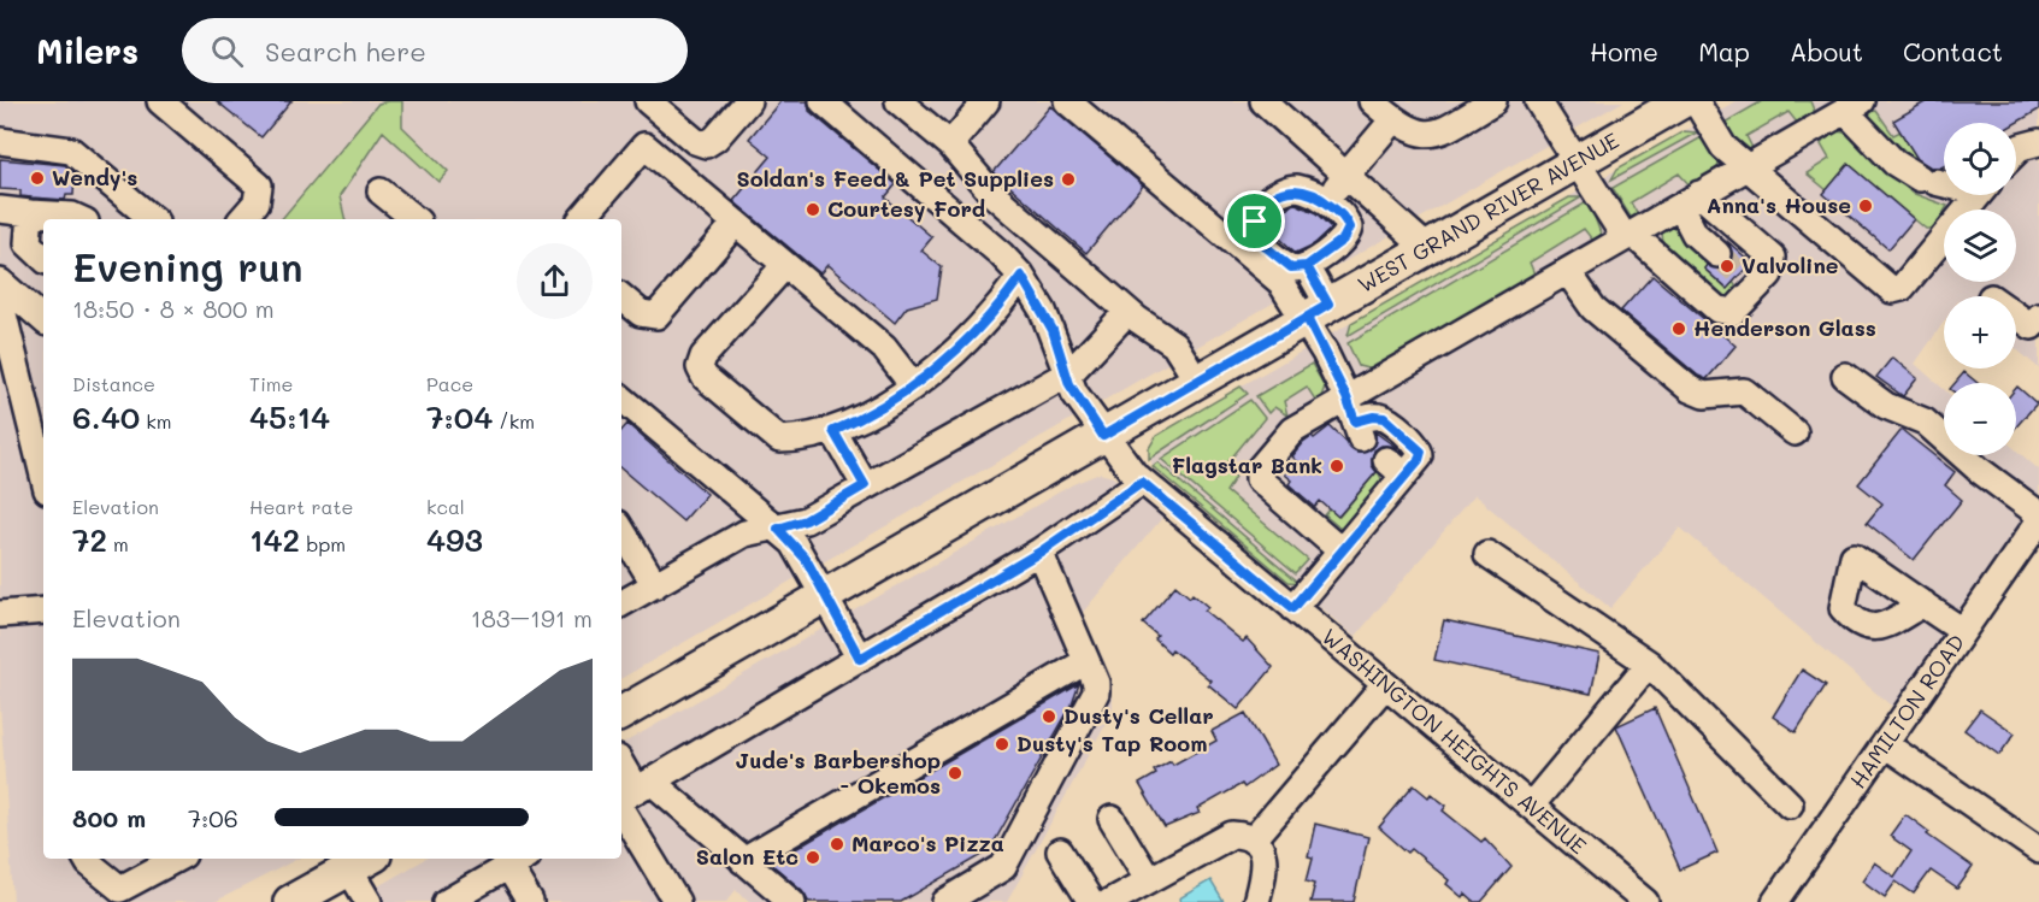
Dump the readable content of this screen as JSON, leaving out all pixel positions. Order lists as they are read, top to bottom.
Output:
{
  "streets": {
    "main road": ["WEST GRAND RIVER AVENUE"],
    "street": ["HAMILTON ROAD", "WASHINGTON HEIGHTS AVENUE"]
  },
  "crossings": [
    ["WEST GRAND RIVER AVENUE", "WASHINGTON HEIGHTS AVENUE"]
  ],
  "places": [
    "Wendy's",
    "Soldan's Feed & Pet Supplies",
    "Anna's House",
    "Courtesy Ford",
    "Valvoline",
    "Henderson Glass",
    "Flagstar Bank",
    "Dusty's Cellar",
    "Dusty's Tap Room",
    "Jude's Barbershop - Okemos",
    "Marco's Pizza",
    "Salon Etc"
  ],
  "page": {
    "header": "Milers",
    "search": "Search here",
    "nav": [
      "Home",
      "Map",
      "About",
      "Contact"
    ],
    "map_buttons": ["+", "−"],
    "heading": ["Evening run", "18:50 · 8 × 800 m"],
    "stats": [
      ["Distance", "6.40 km"],
      ["Time", "45:14"],
      ["Pace", "7:04 /km"],
      ["Elevation", "72 m"],
      ["Heart rate", "142 bpm"],
      ["kcal", "493"]
    ],
    "chart": ["Elevation", "183–191 m"],
    "list": [
      {
        "name": "800 m",
        "note": "7:06"
      }
    ]
  }
}
